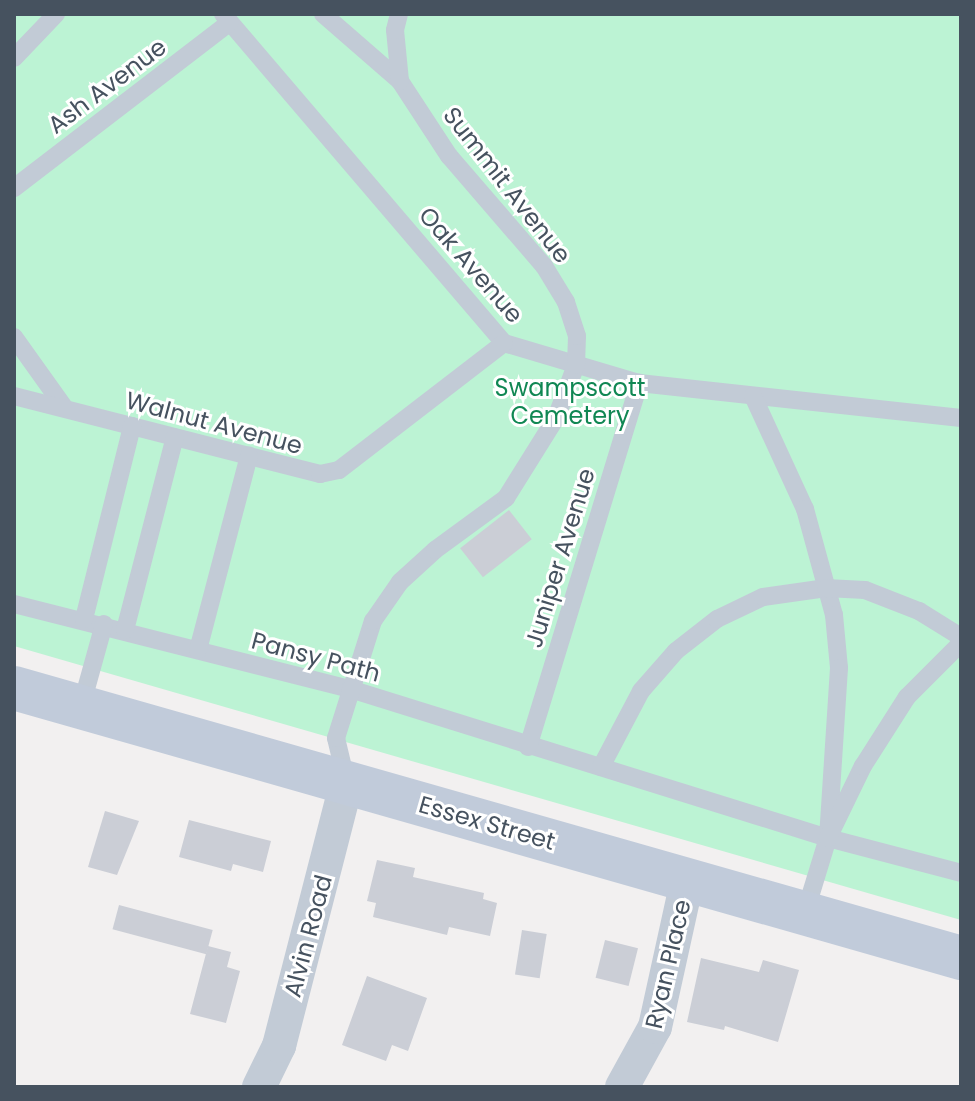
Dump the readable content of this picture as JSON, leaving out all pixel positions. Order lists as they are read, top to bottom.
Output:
{
  "streets": {
    "main road": ["Essex Street"],
    "street": ["Alvin Road", "Ryan Place"],
    "lane": [
      "Ash Avenue",
      "Summit Avenue",
      "Oak Avenue",
      "Walnut Avenue",
      "Juniper Avenue",
      "Pansy Path"
    ]
  },
  "crossings": [
    ["Ash Avenue", "Oak Avenue"],
    ["Summit Avenue", "Oak Avenue"],
    ["Summit Avenue", "Pansy Path"],
    ["Summit Avenue", "Essex Street"],
    ["Summit Avenue", "Alvin Road"],
    ["Oak Avenue", "Walnut Avenue"],
    ["Oak Avenue", "Juniper Avenue"],
    ["Juniper Avenue", "Pansy Path"],
    ["Essex Street", "Alvin Road"],
    ["Essex Street", "Ryan Place"]
  ],
  "parks": ["Swampscott Cemetery"]
}
